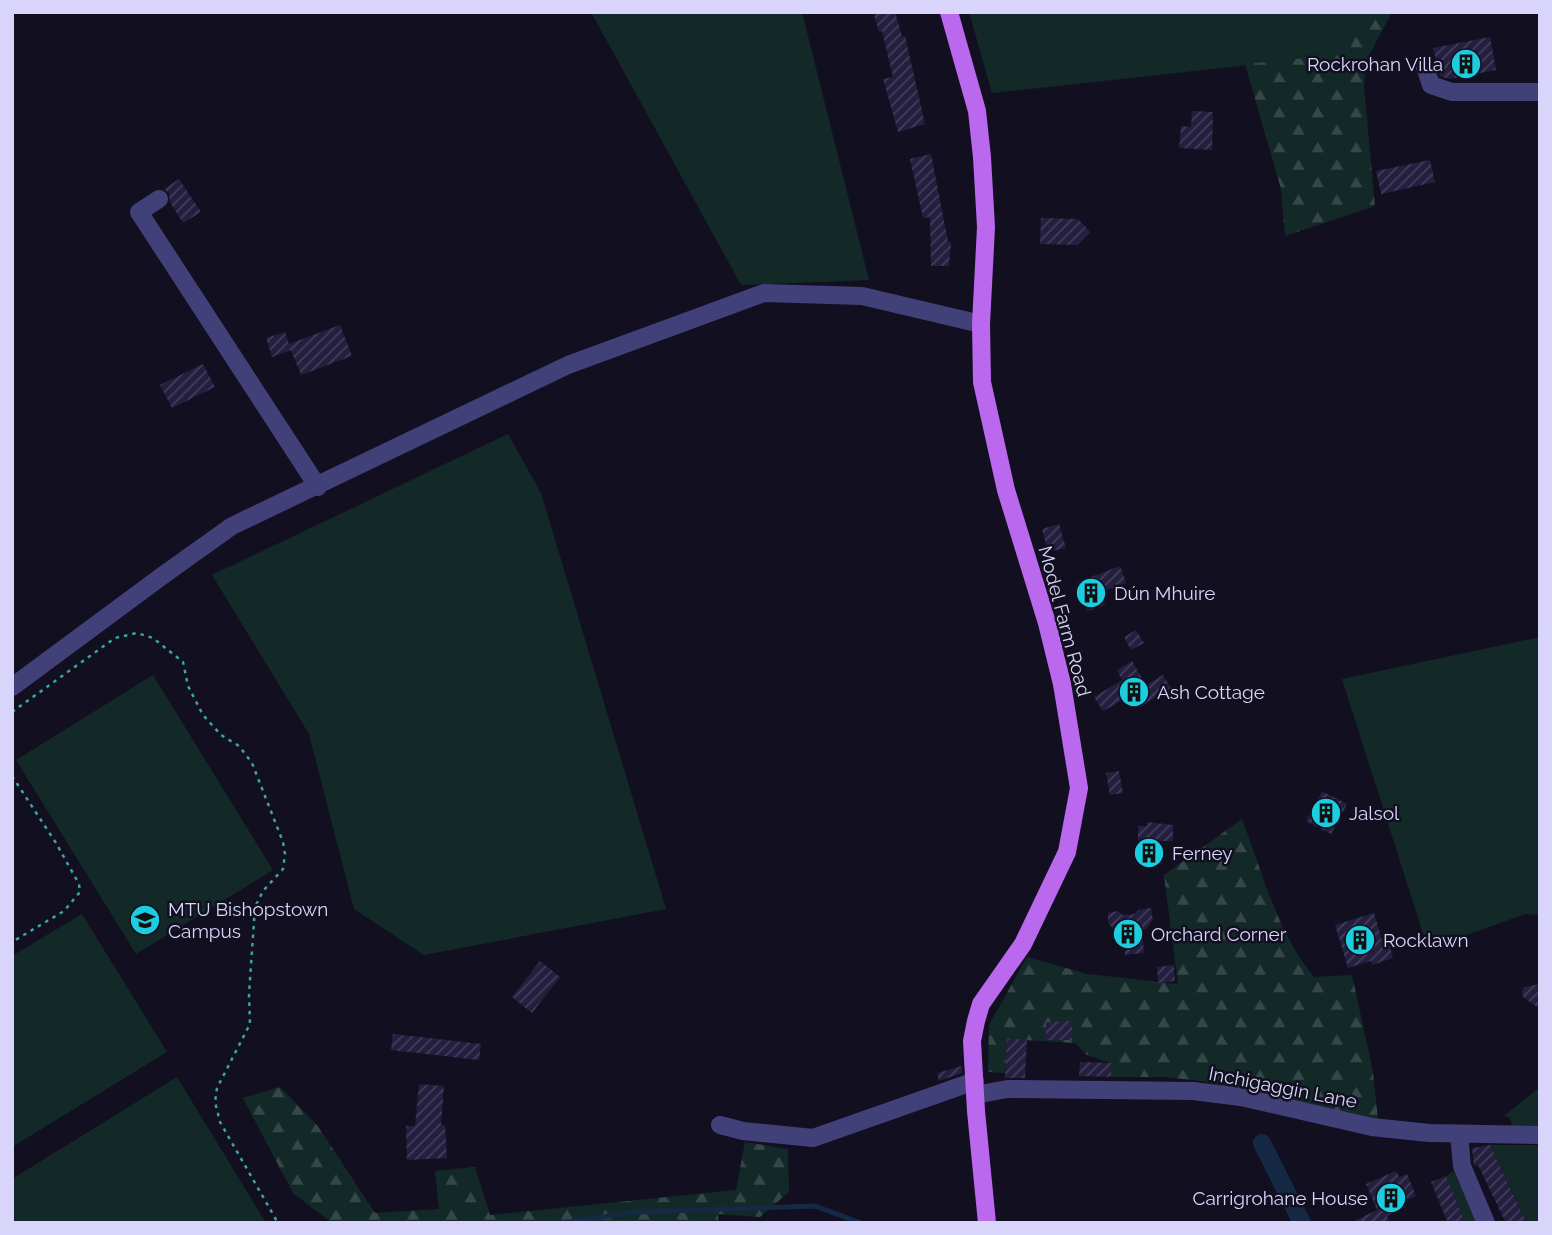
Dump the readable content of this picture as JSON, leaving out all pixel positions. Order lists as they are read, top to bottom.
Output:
{
  "streets": {
    "main road": ["Model Farm Road"],
    "street": ["Inchigaggin Lane"]
  },
  "crossings": [
    ["Model Farm Road", "Inchigaggin Lane"]
  ],
  "places": {
    "building": [
      "Rockrohan Villa",
      "Dún Mhuire",
      "Ash Cottage",
      "Jalsol",
      "Ferney",
      "Orchard Corner",
      "Rocklawn",
      "Carrigrohane House"
    ],
    "school or university": ["MTU Bishopstown Campus"]
  }
}
